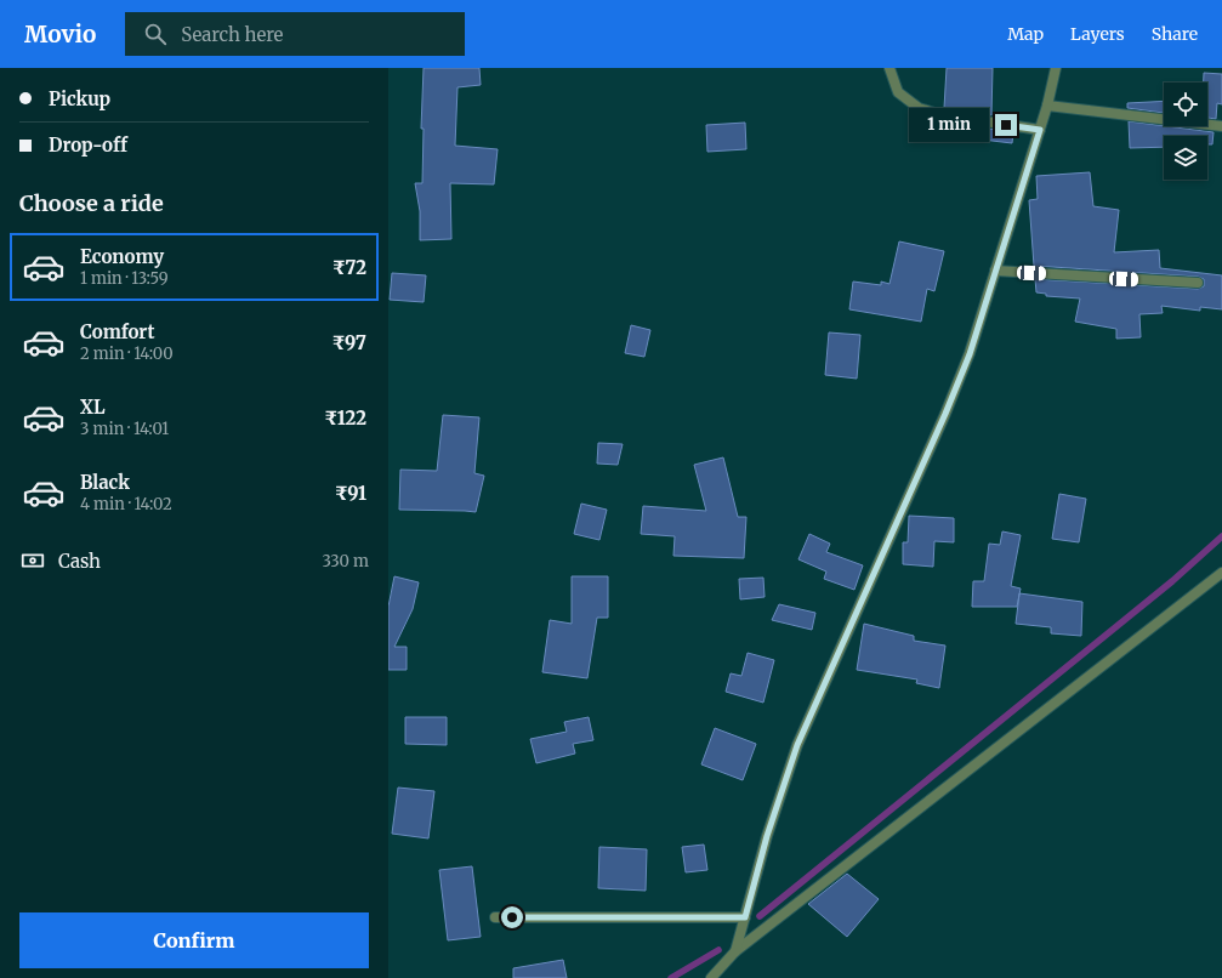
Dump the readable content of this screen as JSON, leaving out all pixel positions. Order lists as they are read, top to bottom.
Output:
{
  "page": {
    "header": "Movio",
    "search": "Search here",
    "nav": ["Map", "Layers", "Share"],
    "banner": ["Pickup", "Drop-off"],
    "bubble": "1 min",
    "heading": "Choose a ride",
    "list": [
      {
        "name": "Economy",
        "note": "1 min · 13:59",
        "value": "₹72"
      },
      {
        "name": "Comfort",
        "note": "2 min · 14:00",
        "value": "₹97"
      },
      {
        "name": "XL",
        "note": "3 min · 14:01",
        "value": "₹122"
      },
      {
        "name": "Black",
        "note": "4 min · 14:02",
        "value": "₹91"
      }
    ],
    "pay": ["Cash", "330 m"],
    "buttons": "Confirm"
  }
}
